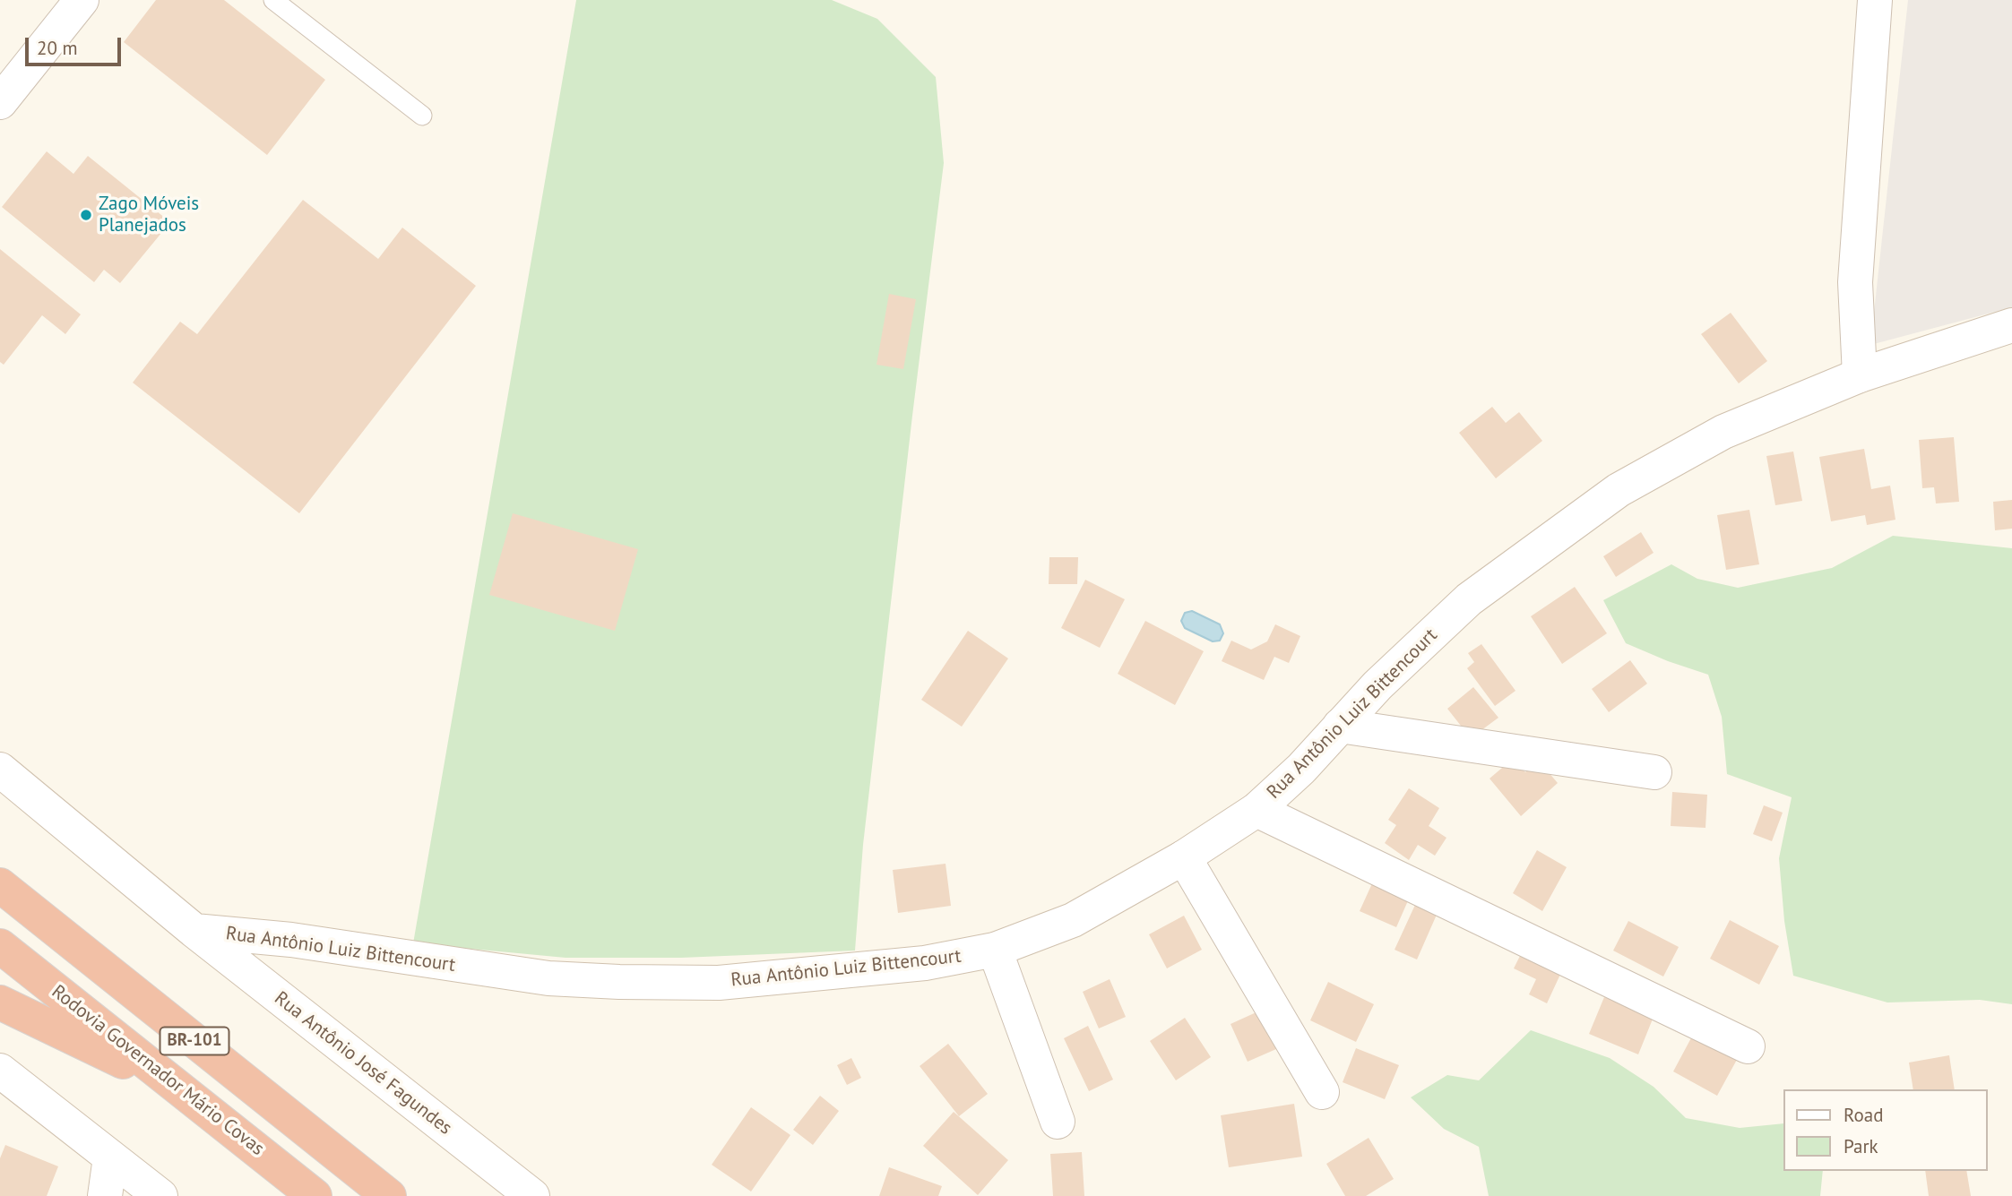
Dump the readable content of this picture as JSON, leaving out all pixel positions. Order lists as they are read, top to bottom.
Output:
{
  "streets": {
    "highway": ["BR-101", "Rodovia Governador Mário Covas"],
    "street": ["Rua Antônio Luiz Bittencourt", "Rua Antônio José Fagundes"]
  },
  "crossings": [
    ["Rua Antônio Luiz Bittencourt", "Rua Antônio José Fagundes"]
  ],
  "places": ["Zago Móveis Planejados"],
  "legend": ["Road", "Park"],
  "scale_bar": "20 m"
}
